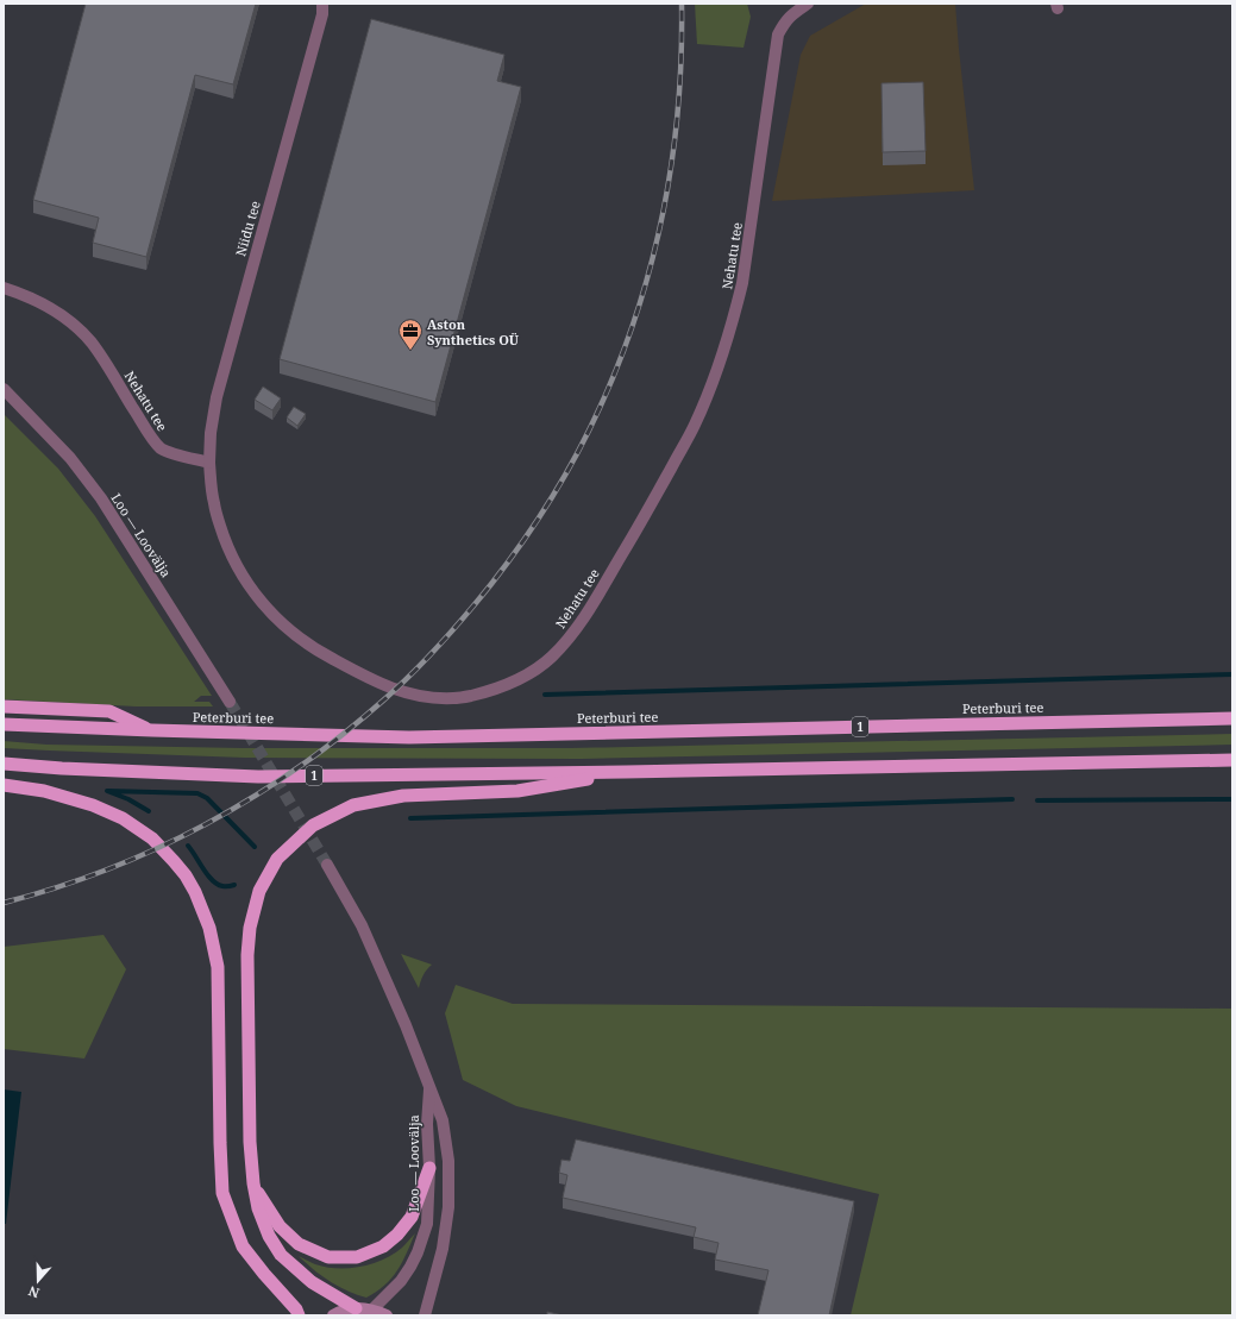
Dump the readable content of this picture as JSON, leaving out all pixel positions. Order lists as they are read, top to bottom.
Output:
{
  "streets": {
    "highway": ["Peterburi tee", "1"],
    "street": ["Niidu tee", "Nehatu tee", "Loo — Loovälja"]
  },
  "crossings": [
    ["Niidu tee", "Nehatu tee"]
  ],
  "places": {
    "office": ["Aston Synthetics OÜ"]
  },
  "north": "bottom"
}
